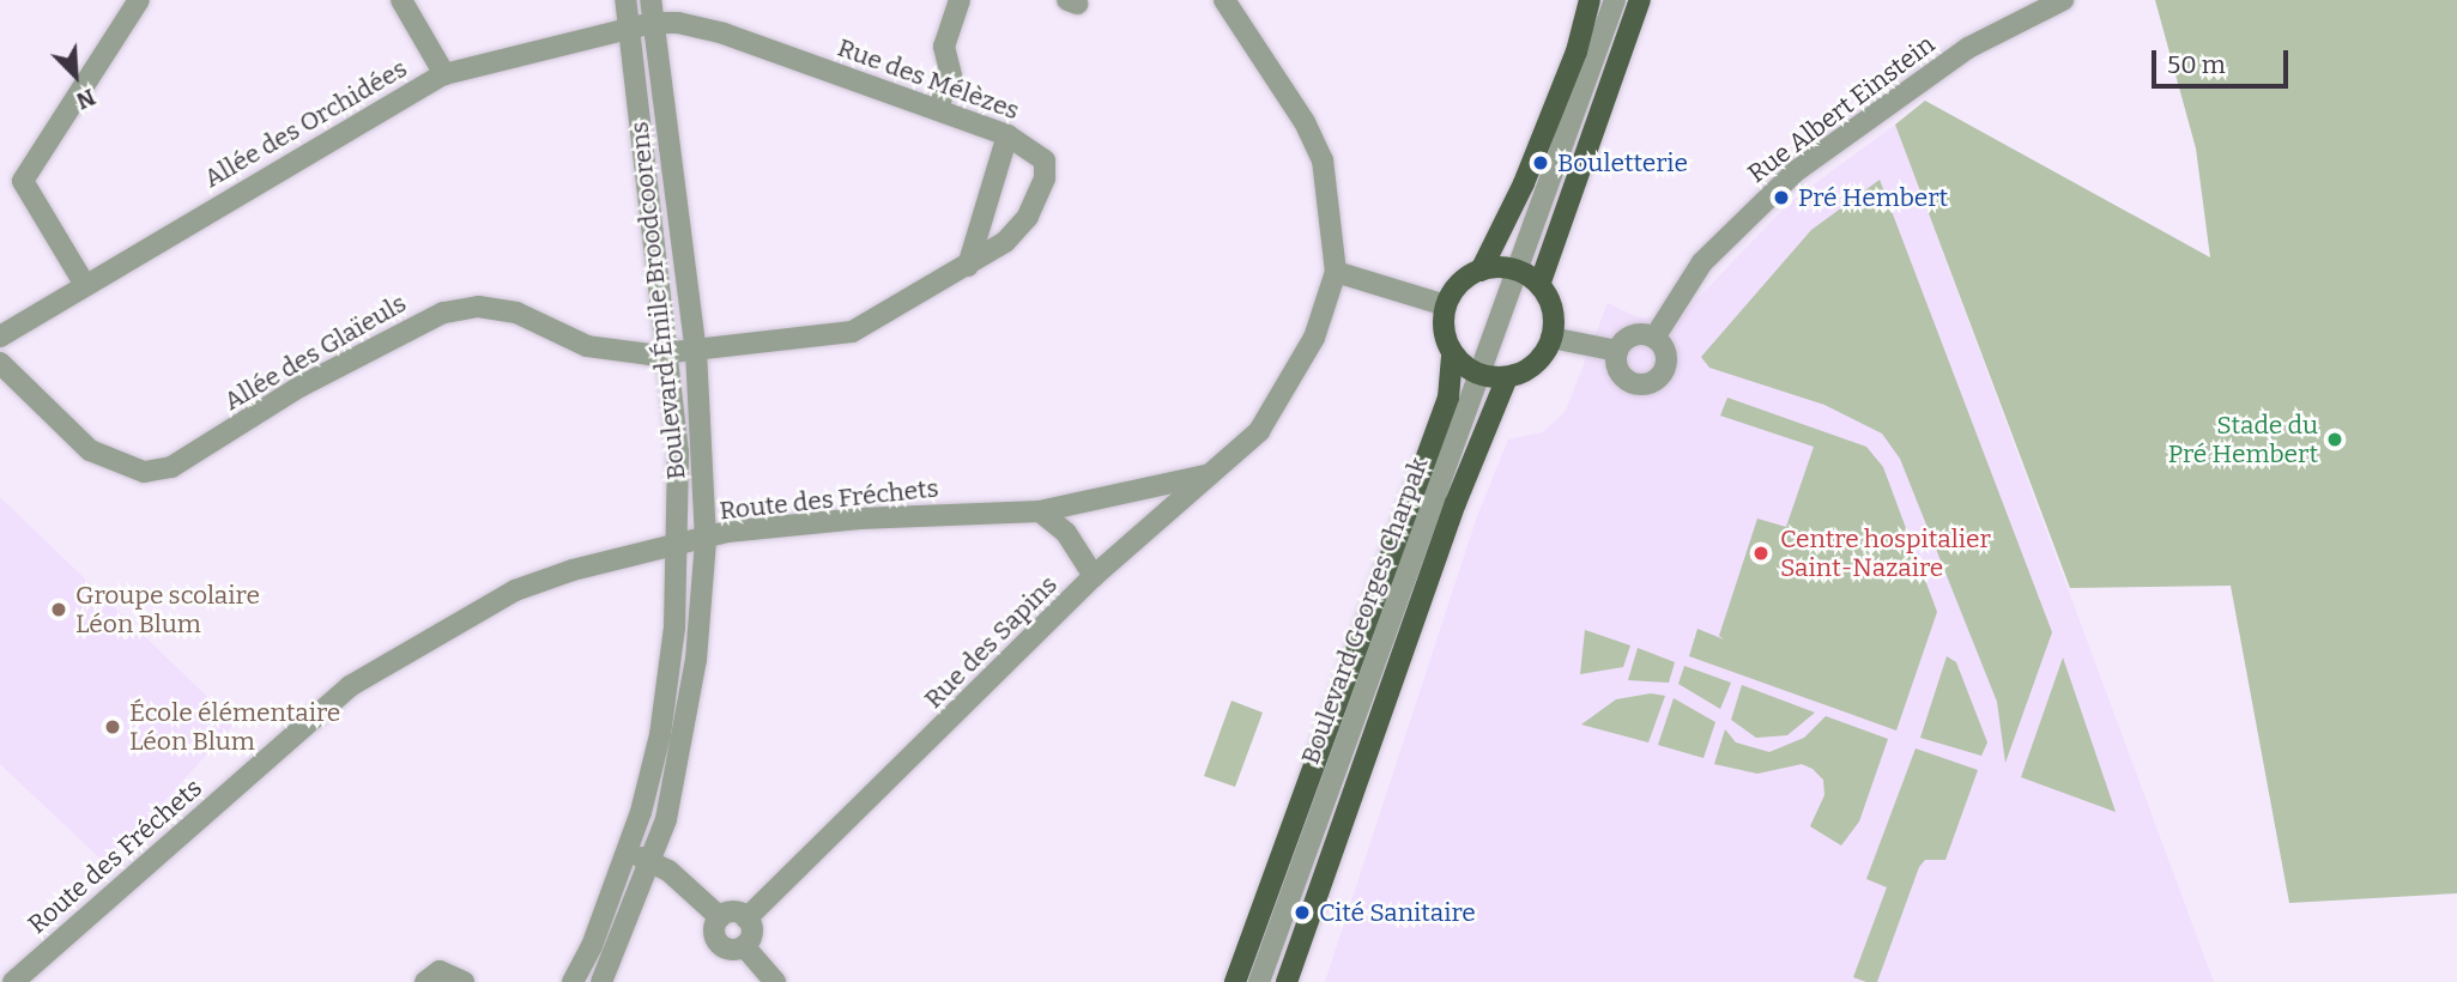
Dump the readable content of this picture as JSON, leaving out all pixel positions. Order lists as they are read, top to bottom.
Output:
{
  "streets": {
    "main road": ["Boulevard Georges Charpak"],
    "street": [
      "Rue des Mélèzes",
      "Rue Albert Einstein",
      "Allée des Orchidées",
      "Boulevard Émile Broodcoorens",
      "Allée des Glaïeuls",
      "Route des Fréchets",
      "Rue des Sapins"
    ]
  },
  "crossings": [
    ["Rue des Mélèzes", "Allée des Orchidées"],
    ["Rue des Mélèzes", "Boulevard Émile Broodcoorens"],
    ["Rue des Mélèzes", "Allée des Glaïeuls"],
    ["Allée des Orchidées", "Boulevard Émile Broodcoorens"],
    ["Boulevard Émile Broodcoorens", "Allée des Glaïeuls"],
    ["Boulevard Émile Broodcoorens", "Route des Fréchets"],
    ["Route des Fréchets", "Rue des Sapins"]
  ],
  "places": [
    "Bouletterie",
    "Pré Hembert",
    "Stade du Pré Hembert",
    "Centre hospitalier Saint-Nazaire",
    "Groupe scolaire Léon Blum",
    "École élémentaire Léon Blum",
    "Cité Sanitaire"
  ],
  "scale_bar": "50 m",
  "north": "bottom right"
}
